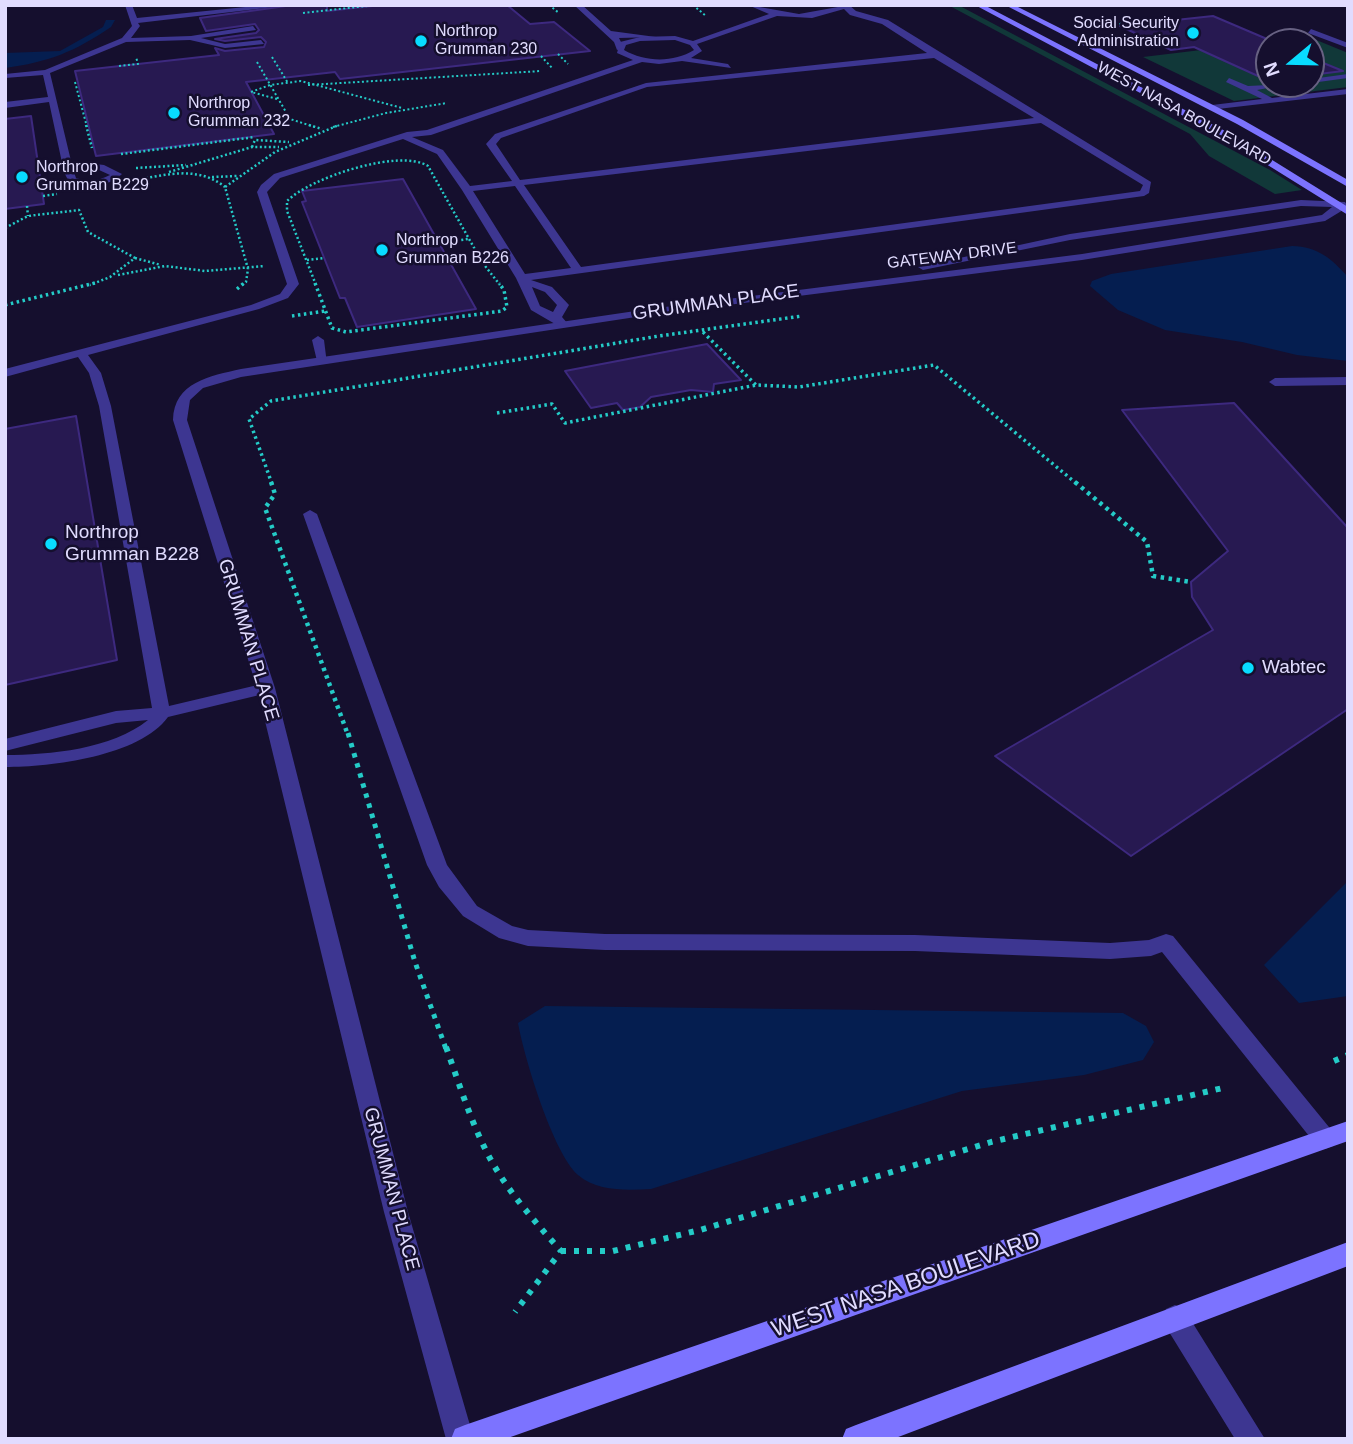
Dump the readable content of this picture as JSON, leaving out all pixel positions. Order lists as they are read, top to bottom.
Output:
{
  "streets": {
    "main road": ["WEST NASA BOULEVARD"],
    "street": ["GATEWAY DRIVE", "GRUMMAN PLACE"]
  },
  "crossings": [
    ["WEST NASA BOULEVARD", "GATEWAY DRIVE"],
    ["WEST NASA BOULEVARD", "GRUMMAN PLACE"],
    ["GATEWAY DRIVE", "GRUMMAN PLACE"]
  ],
  "places": [
    "Social Security Administration",
    "Northrop Grumman 230",
    "Northrop Grumman 232",
    "Northrop Grumman B229",
    "Northrop Grumman B226",
    "Northrop Grumman B228",
    "Wabtec"
  ],
  "north": "left"
}
